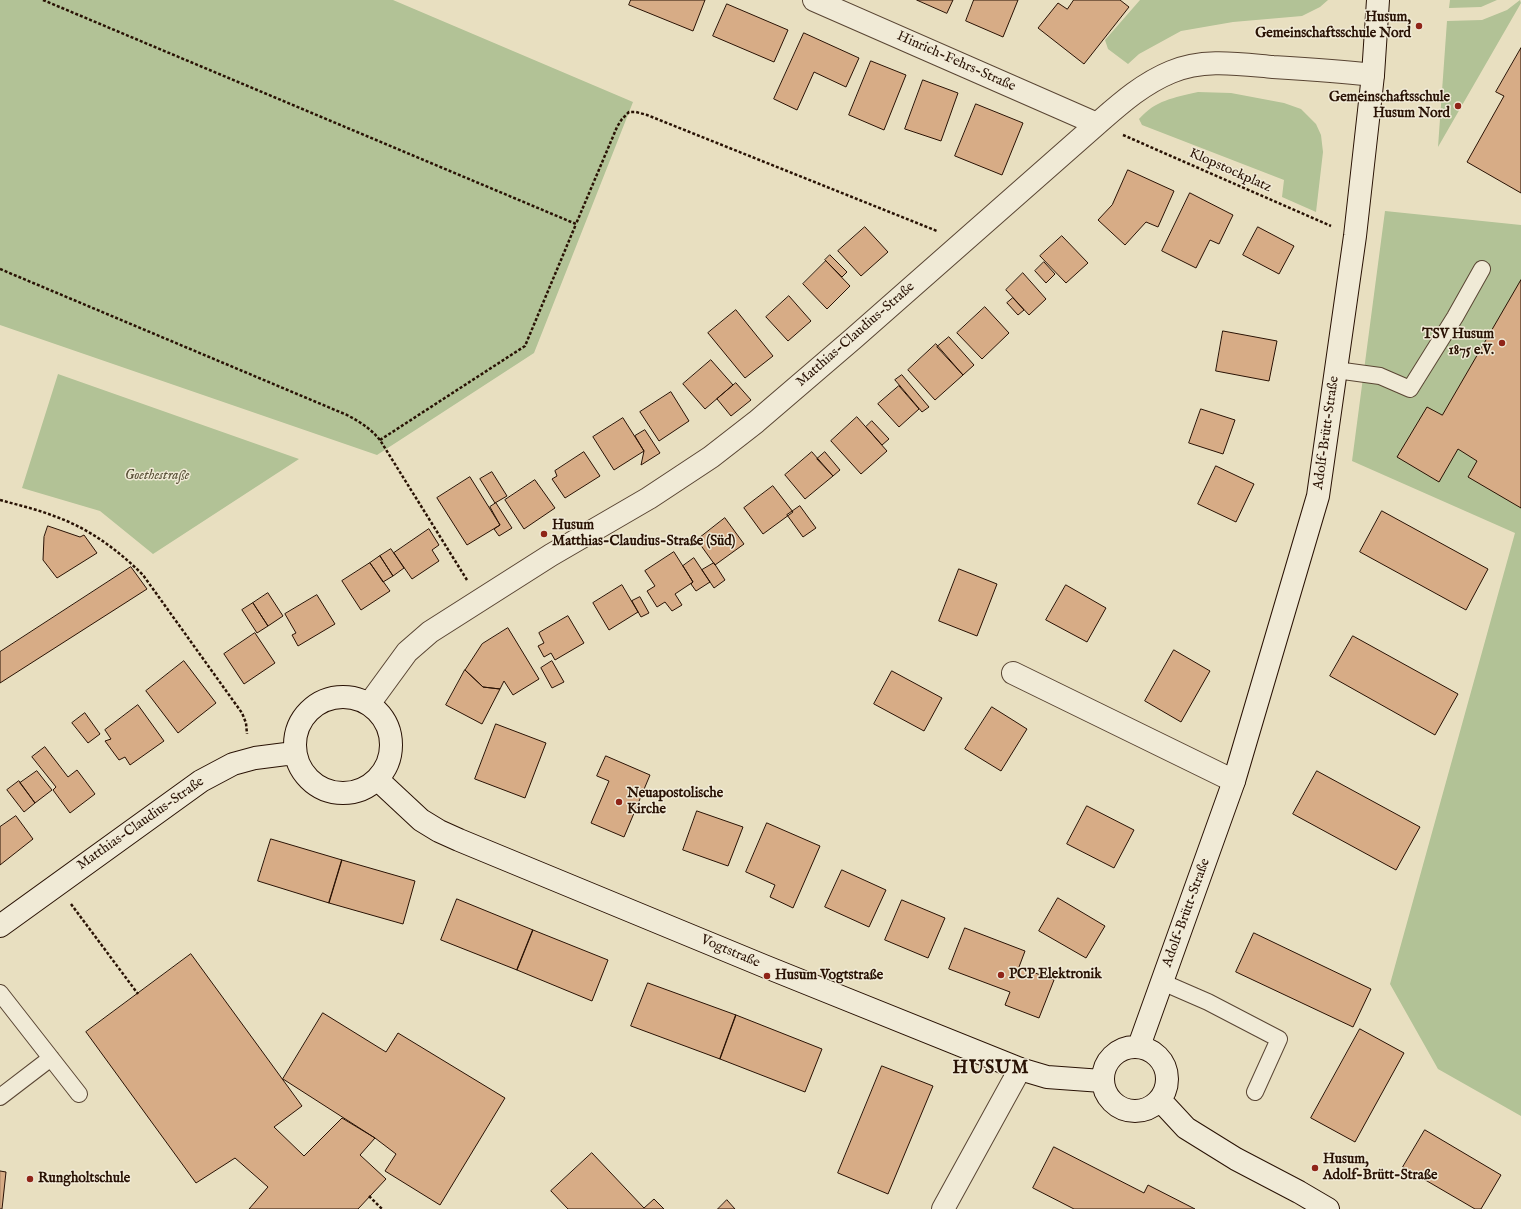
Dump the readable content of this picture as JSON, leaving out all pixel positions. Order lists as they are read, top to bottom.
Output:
{
  "streets": {
    "street": [
      "Hinrich-Fehrs-Straße",
      "Matthias-Claudius-Straße",
      "Adolf-Brütt-Straße",
      "Vogtstraße"
    ],
    "path": ["Klopstockplatz"]
  },
  "crossings": [
    ["Hinrich-Fehrs-Straße", "Klopstockplatz"],
    ["Hinrich-Fehrs-Straße", "Matthias-Claudius-Straße"],
    ["Klopstockplatz", "Matthias-Claudius-Straße"],
    ["Klopstockplatz", "Adolf-Brütt-Straße"],
    ["Matthias-Claudius-Straße", "Adolf-Brütt-Straße"],
    ["Matthias-Claudius-Straße", "Vogtstraße"],
    ["Adolf-Brütt-Straße", "Vogtstraße"]
  ],
  "districts": ["HUSUM"],
  "parks": ["Goethestraße"],
  "places": [
    "Husum, Gemeinschaftsschule Nord",
    "Gemeinschaftsschule Husum Nord",
    "TSV Husum 1875 e.V.",
    "Husum Matthias-Claudius-Straße (Süd)",
    "Neuapostolische Kirche",
    "PCP Elektronik",
    "Husum Vogtstraße",
    "Husum, Adolf-Brütt-Straße",
    "Rungholtschule"
  ]
}
